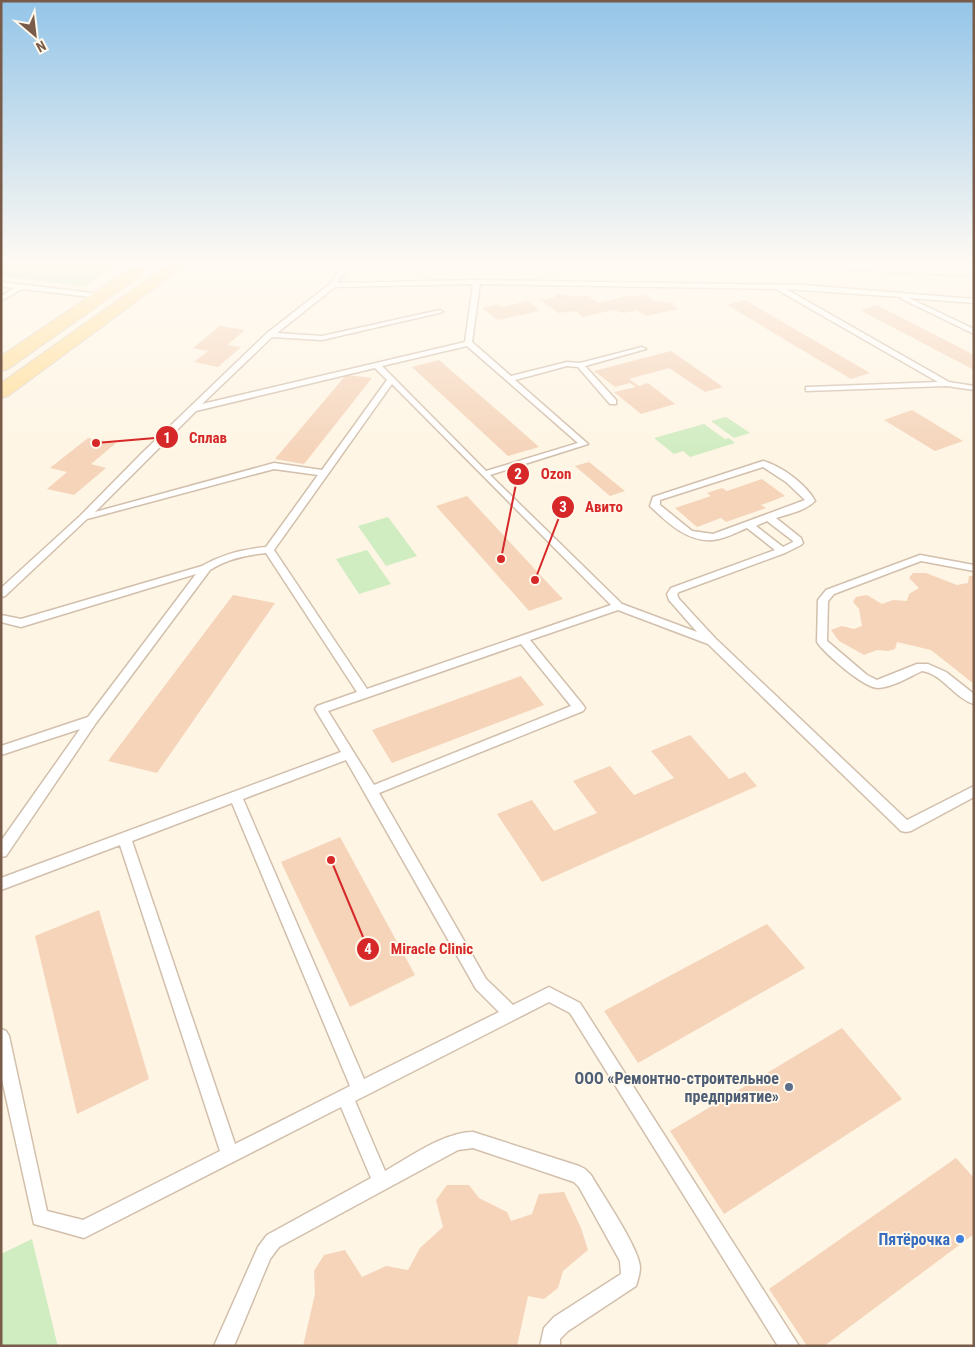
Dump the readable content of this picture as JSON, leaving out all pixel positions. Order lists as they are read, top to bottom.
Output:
{
  "places": [
    "Сплав",
    "Ozon",
    "Авито",
    "Miracle Clinic",
    "ООО «Ремонтно-строительное предприятие»",
    "Пятёрочка"
  ],
  "north": "bottom right"
}
